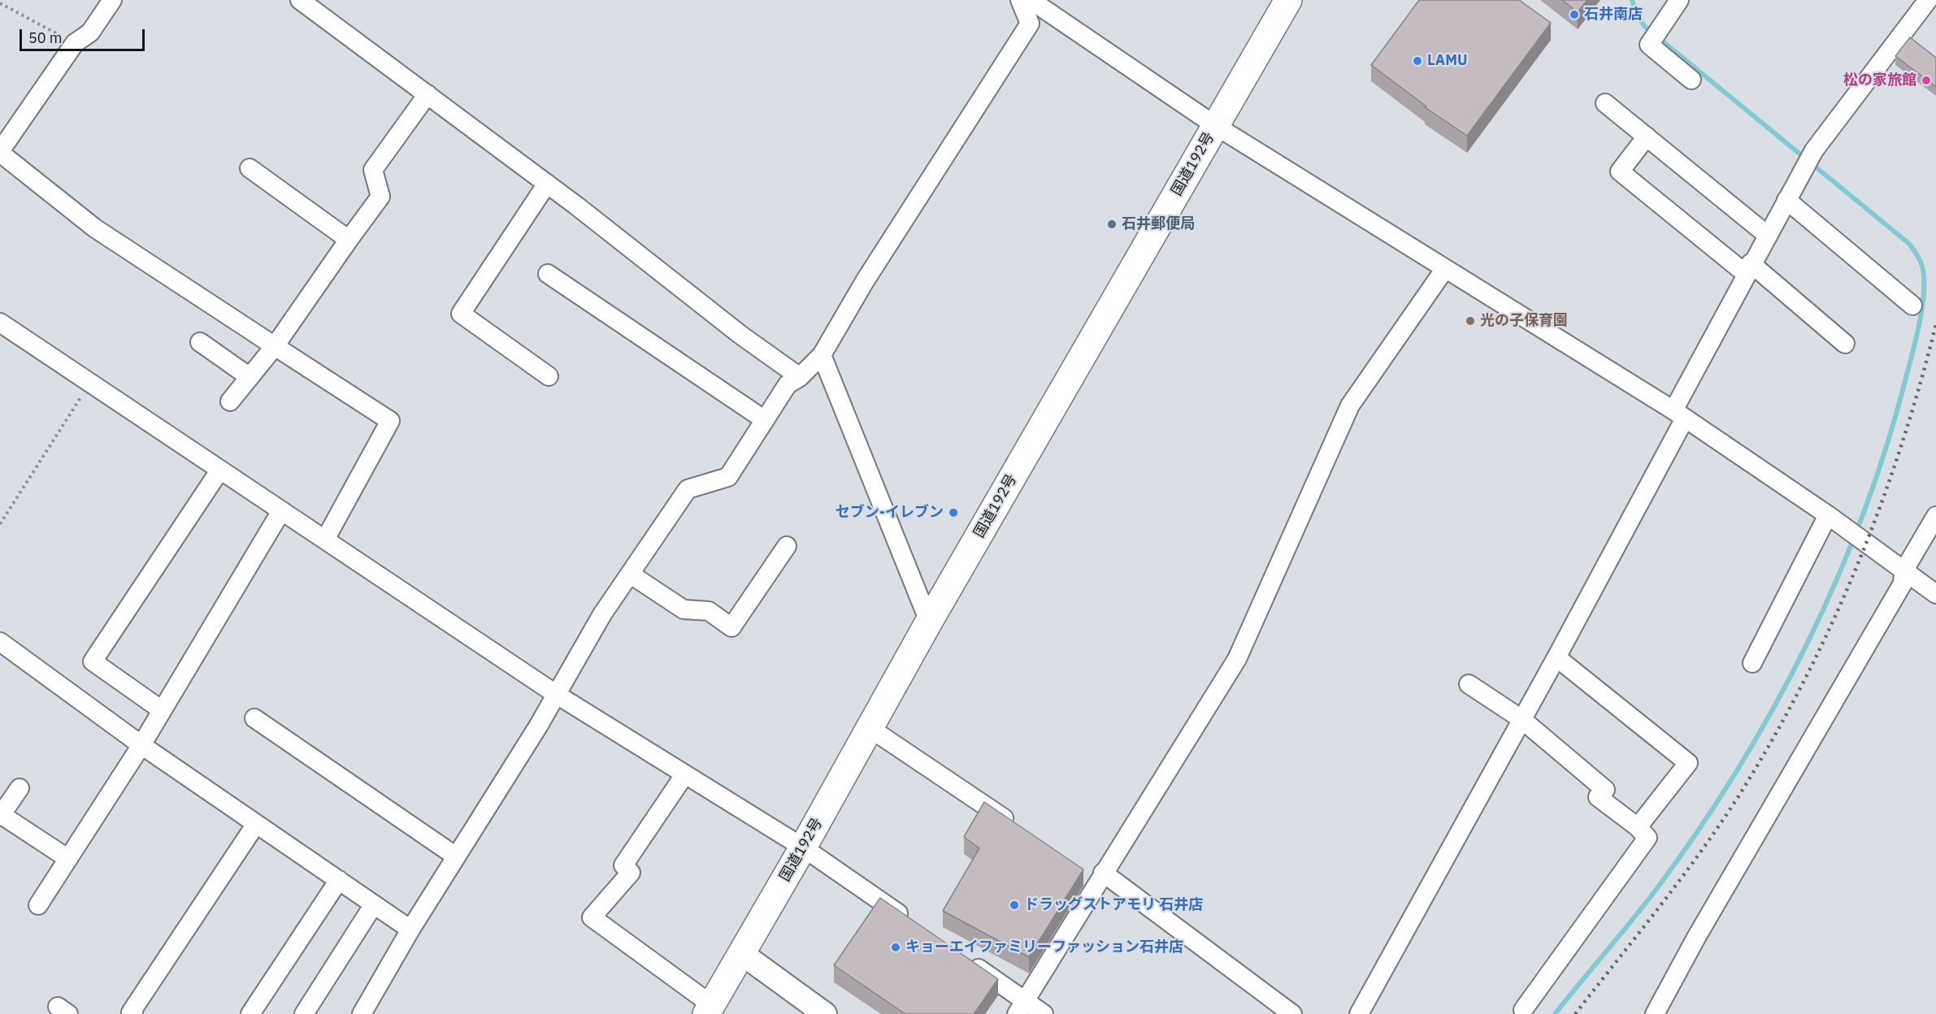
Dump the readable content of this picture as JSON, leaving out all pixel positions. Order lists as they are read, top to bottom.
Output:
{
  "streets": {
    "highway": ["国道192号"]
  },
  "places": [
    "石井南店",
    "LAMU",
    "松の家旅館",
    "石井郵便局",
    "光の子保育園",
    "セブン-イレブン",
    "ドラッグストアモリ 石井店",
    "キョーエイファミリーファッション石井店"
  ],
  "scale_bar": "50 m"
}
